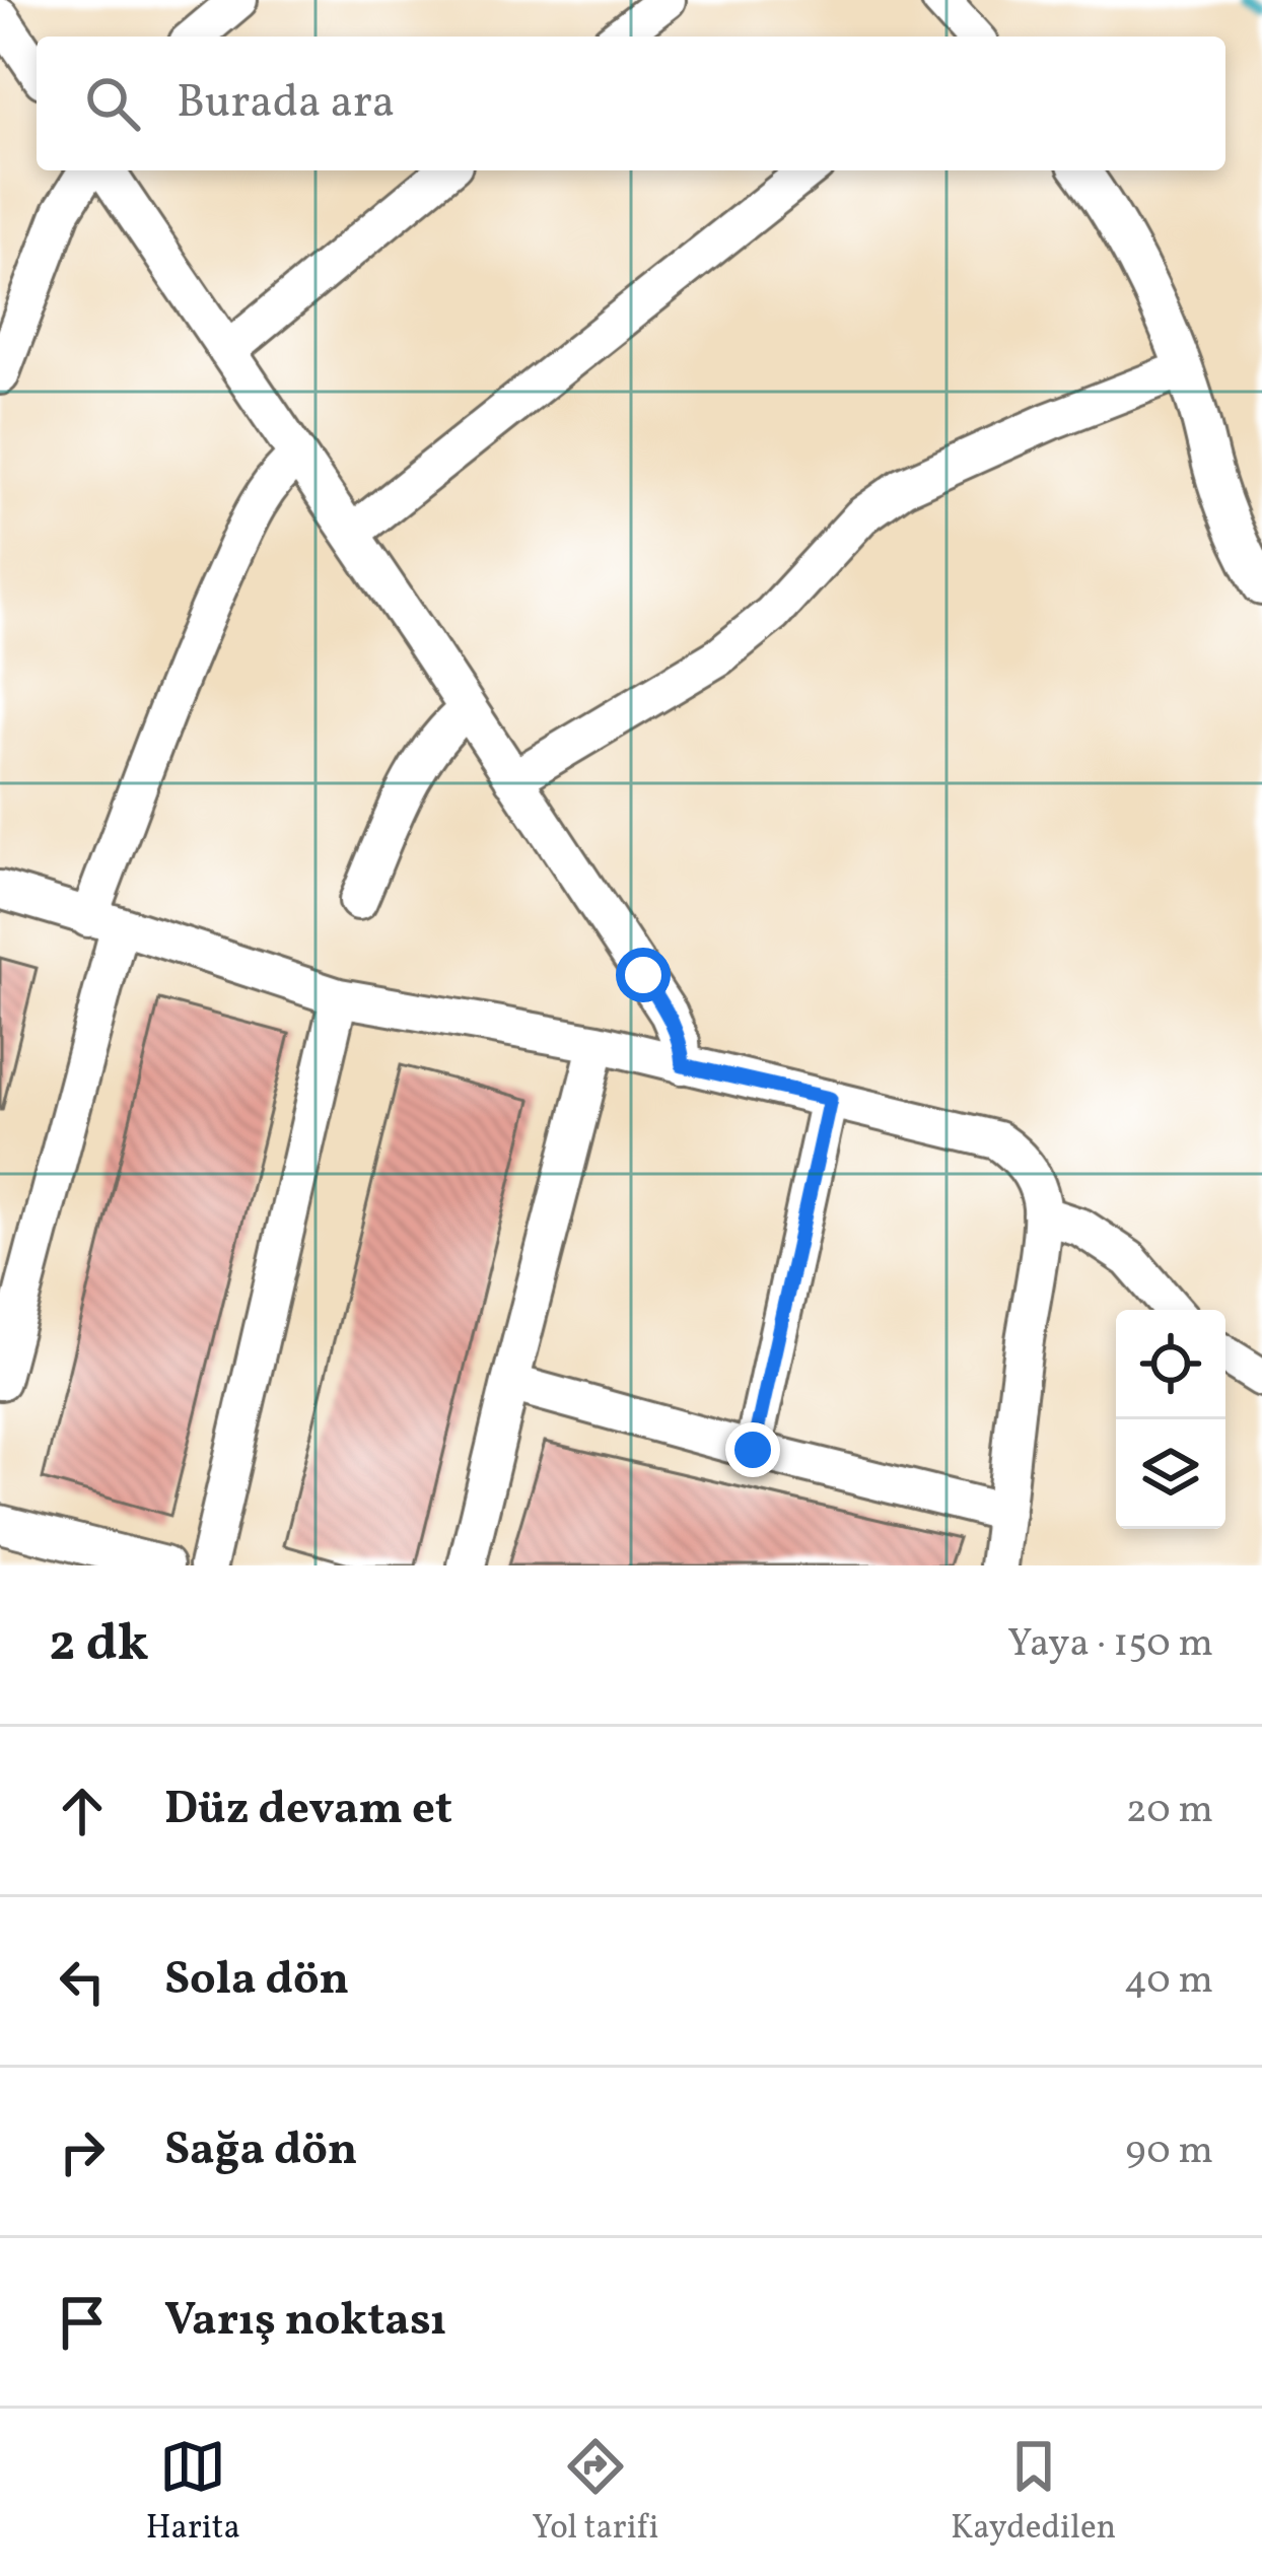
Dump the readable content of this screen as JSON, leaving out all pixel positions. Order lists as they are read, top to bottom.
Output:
{
  "page": {
    "search": "Burada ara",
    "heading": ["2 dk", "Yaya · 150 m"],
    "list": [
      ["Düz devam et", "20 m"],
      ["Sola dön", "40 m"],
      ["Sağa dön", "90 m"],
      "Varış noktası"
    ],
    "nav": ["Harita", "Yol tarifi", "Kaydedilen"]
  }
}
